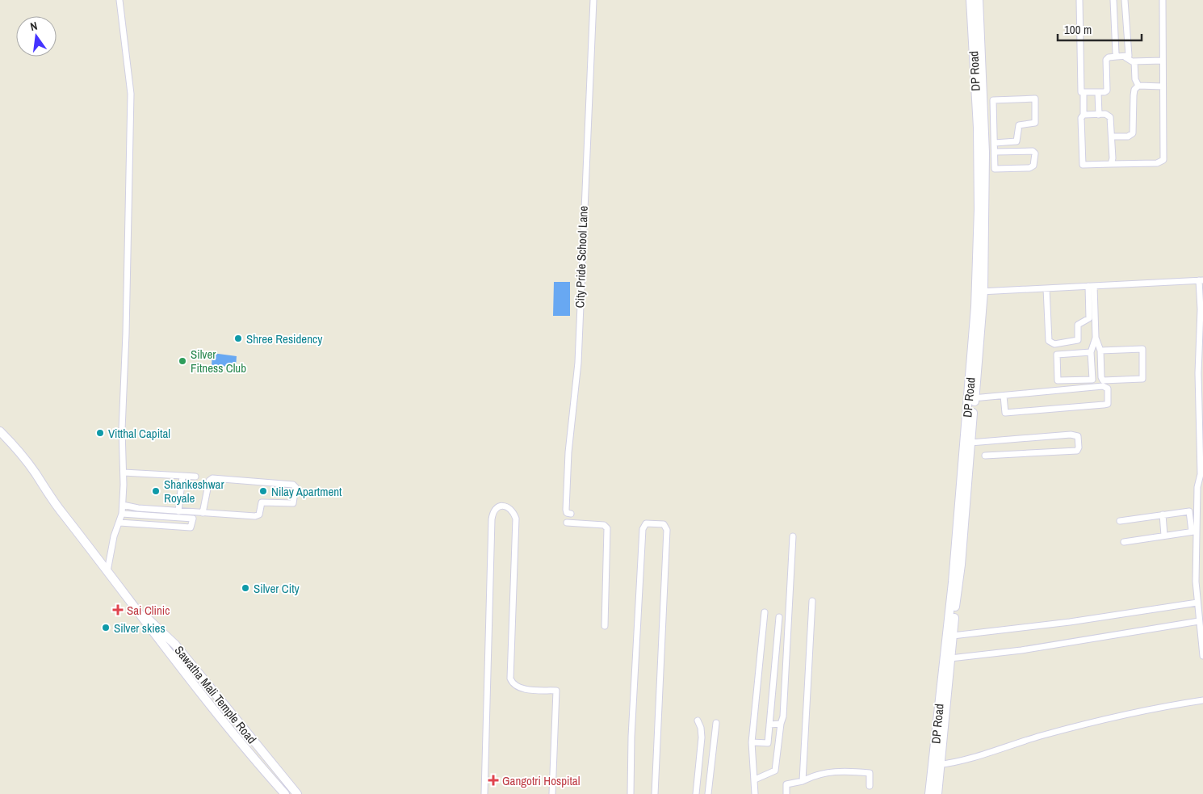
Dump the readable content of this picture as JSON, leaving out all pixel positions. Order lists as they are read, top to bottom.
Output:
{
  "streets": {
    "street": ["DP Road", "City Pride School Lane", "Sawatha Mali Temple Road"]
  },
  "places": {
    "other": [
      "Shree Residency",
      "Silver Fitness Club",
      "Vitthal Capital",
      "Shankeshwar Royale",
      "Nilay Apartment",
      "Silver City",
      "Silver skies"
    ],
    "health": ["Sai Clinic", "Gangotri Hospital"]
  },
  "scale_bar": "100 m",
  "north": "top"
}
